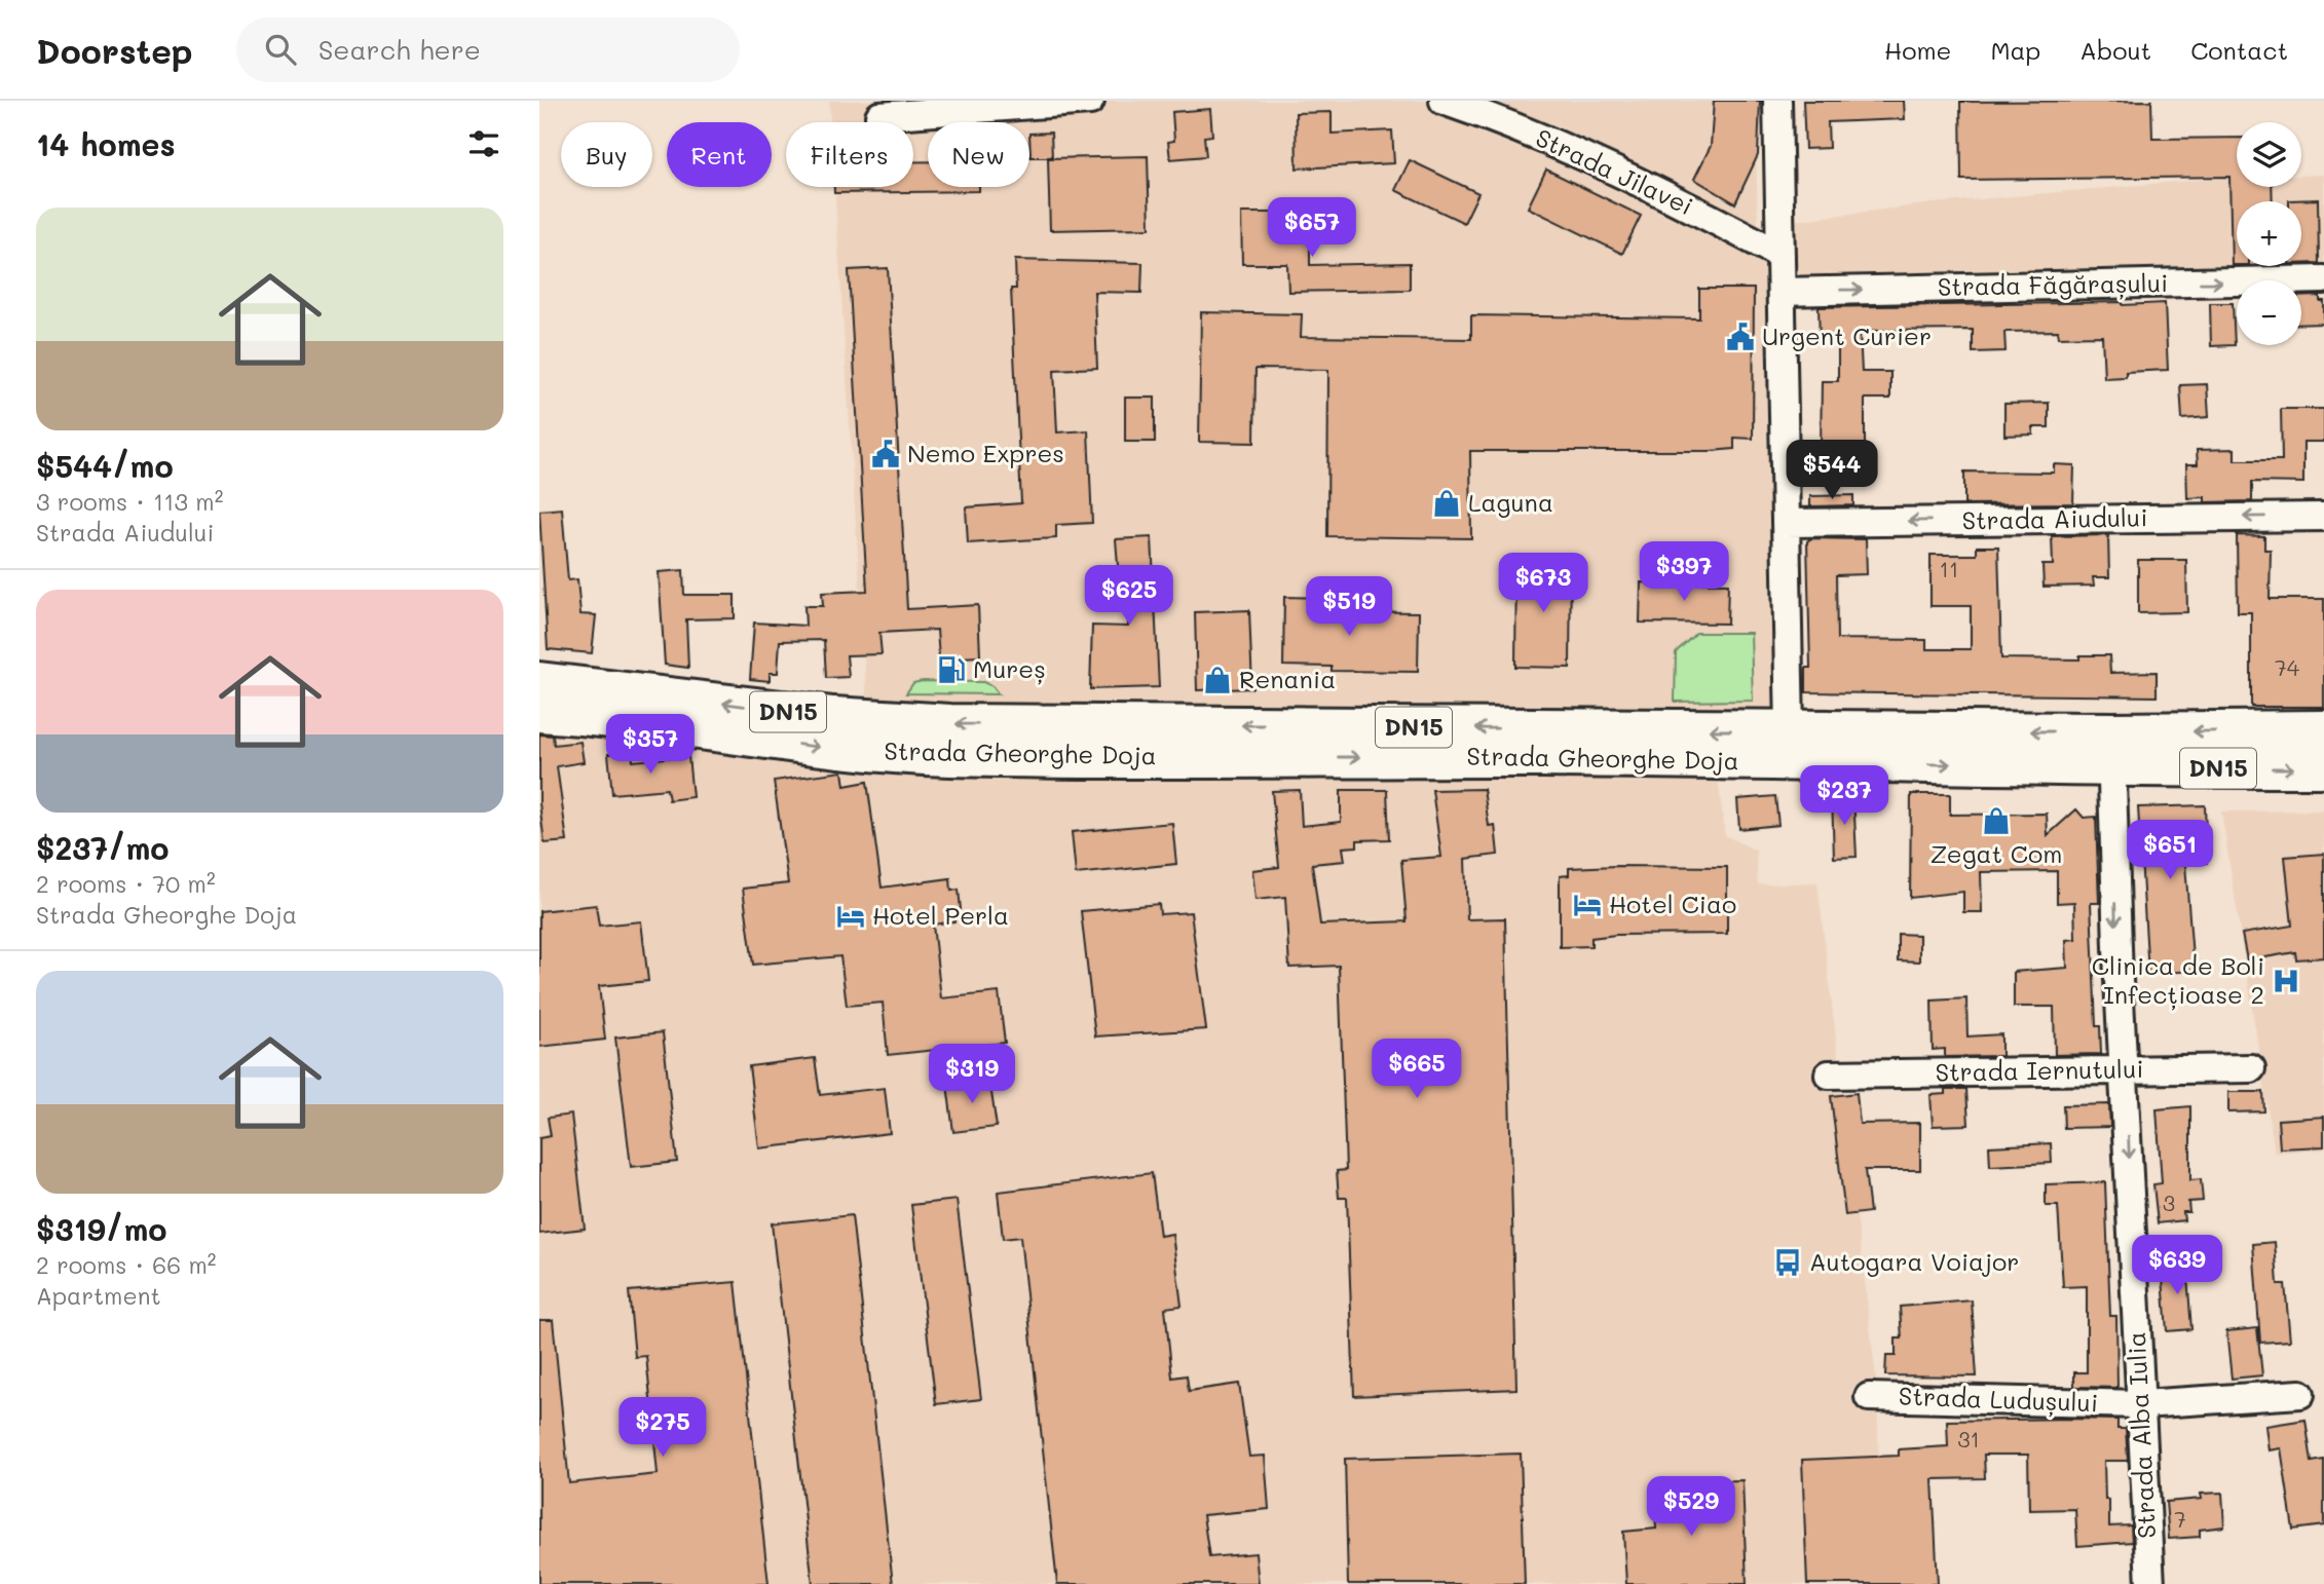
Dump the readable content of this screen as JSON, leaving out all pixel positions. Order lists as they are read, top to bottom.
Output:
{
  "streets": {
    "main road": ["DN15", "Strada Gheorghe Doja"],
    "street": [
      "Strada Jilavei",
      "Strada Făgărașului",
      "Strada Aiudului",
      "Strada Iernutului",
      "Strada Ludușului",
      "Strada Alba Iulia"
    ]
  },
  "crossings": [
    ["Strada Gheorghe Doja", "Strada Alba Iulia"],
    ["Strada Iernutului", "Strada Alba Iulia"],
    ["Strada Ludușului", "Strada Alba Iulia"]
  ],
  "one_way": ["Strada Făgărașului", "Strada Aiudului", "Strada Alba Iulia"],
  "places": {
    "public building": ["Urgent Curier", "Nemo Expres"],
    "shop": ["Laguna", "Renania", "Zegat Com"],
    "fuel station": ["Mureș"],
    "hotel": ["Hotel Ciao", "Hotel Perla"],
    "hospital": ["Clinica de Boli Infecțioase 2"],
    "bus stop": ["Autogara Voiajor"]
  },
  "house_numbers": [
    "11",
    "74",
    "3",
    "31",
    "7"
  ],
  "page": {
    "header": "Doorstep",
    "search": "Search here",
    "nav": [
      "Home",
      "Map",
      "About",
      "Contact"
    ],
    "heading": "14 homes",
    "map_buttons": ["+", "−"],
    "chip": [
      "Buy",
      "Rent",
      "Filters",
      "New"
    ],
    "list": [
      {
        "name": "$544/mo",
        "note": "3 rooms · 113 m² · Strada Aiudului"
      },
      {
        "name": "$237/mo",
        "note": "2 rooms · 70 m² · Strada Gheorghe Doja"
      },
      {
        "name": "$319/mo",
        "note": "2 rooms · 66 m² · Apartment"
      }
    ],
    "price": [
      "$657",
      "$544",
      "$397",
      "$673",
      "$625",
      "$519",
      "$357",
      "$237",
      "$651",
      "$665",
      "$319",
      "$639",
      "$275",
      "$529"
    ]
  }
}
